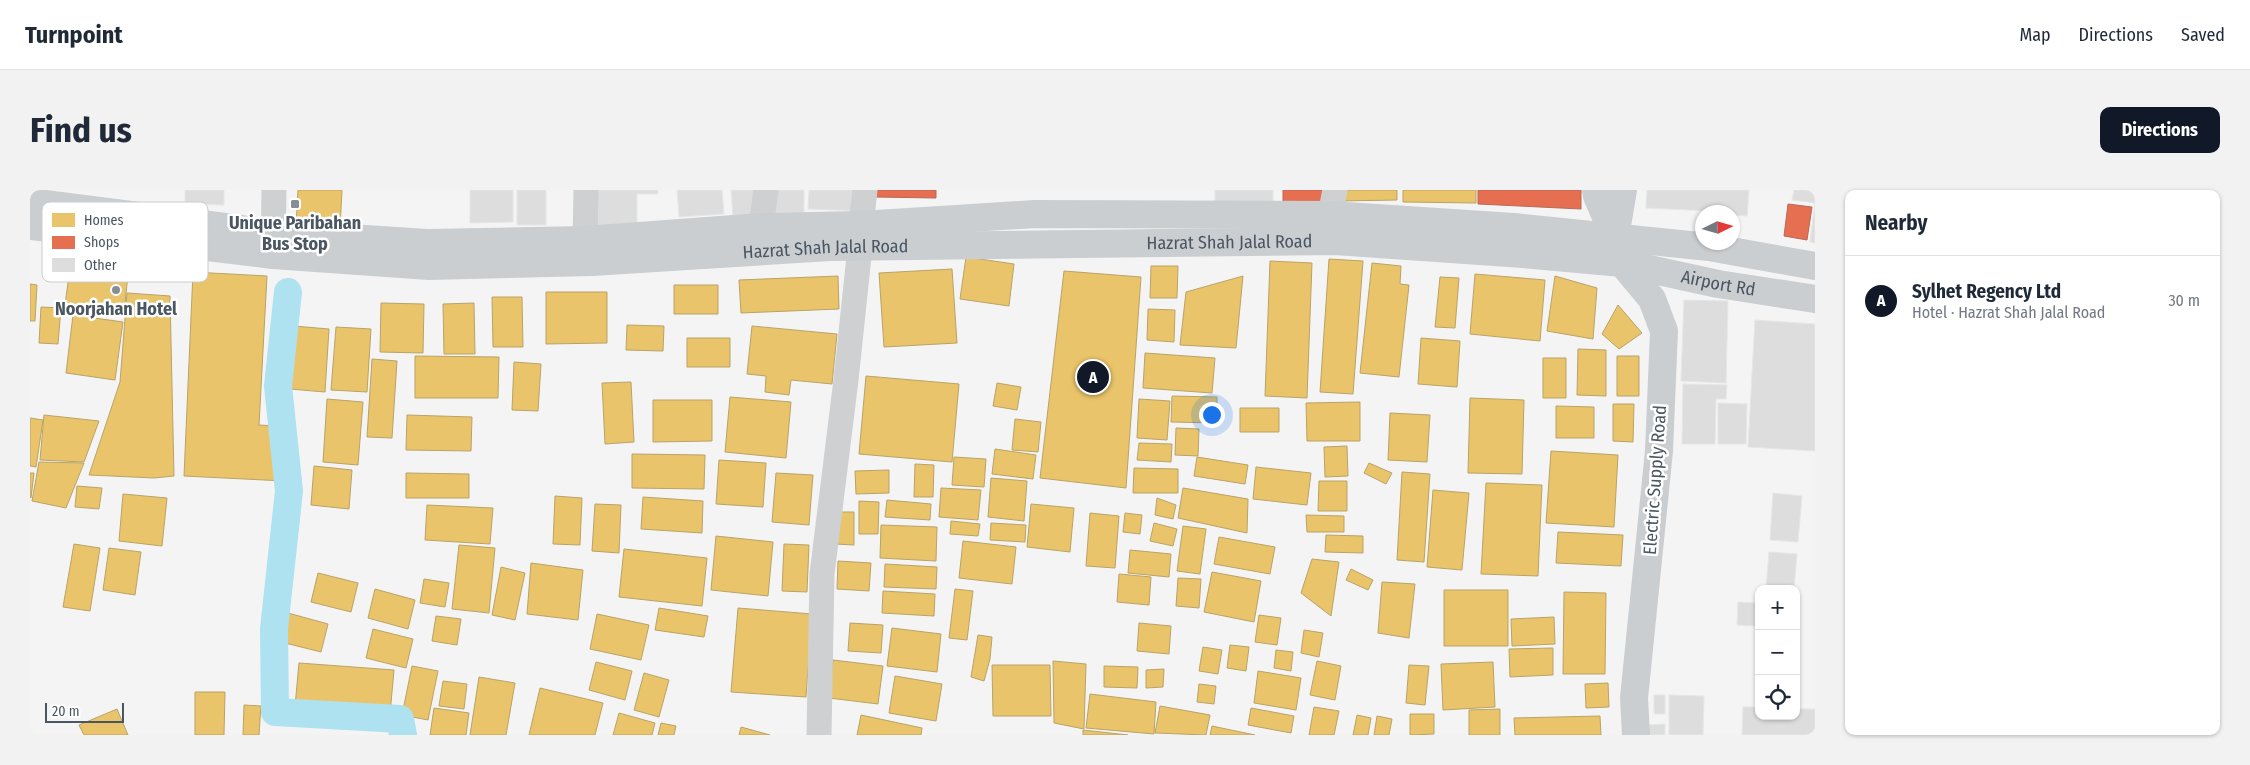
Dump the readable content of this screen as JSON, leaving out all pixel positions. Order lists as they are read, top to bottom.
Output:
{
  "streets": {
    "main road": ["Hazrat Shah Jalal Road", "Airport Rd", "Electric Supply Road"]
  },
  "crossings": [
    ["Hazrat Shah Jalal Road", "Airport Rd"],
    ["Hazrat Shah Jalal Road", "Electric Supply Road"],
    ["Airport Rd", "Electric Supply Road"]
  ],
  "places": {
    "transit": ["Unique Paribahan Bus Stop"],
    "other": ["Noorjahan Hotel"]
  },
  "legend": ["Homes", "Shops", "Other"],
  "scale_bar": "20 m",
  "north": "right",
  "page": {
    "header": "Turnpoint",
    "nav": ["Map", "Directions", "Saved"],
    "buttons": "Directions",
    "title": "Find us",
    "heading": "Nearby",
    "list": [
      {
        "mark": "A",
        "name": "Sylhet Regency Ltd",
        "note": "Hotel · Hazrat Shah Jalal Road",
        "value": "30 m"
      }
    ],
    "pins": "A",
    "map_buttons": ["+", "−"],
    "scale": "20 m"
  }
}
